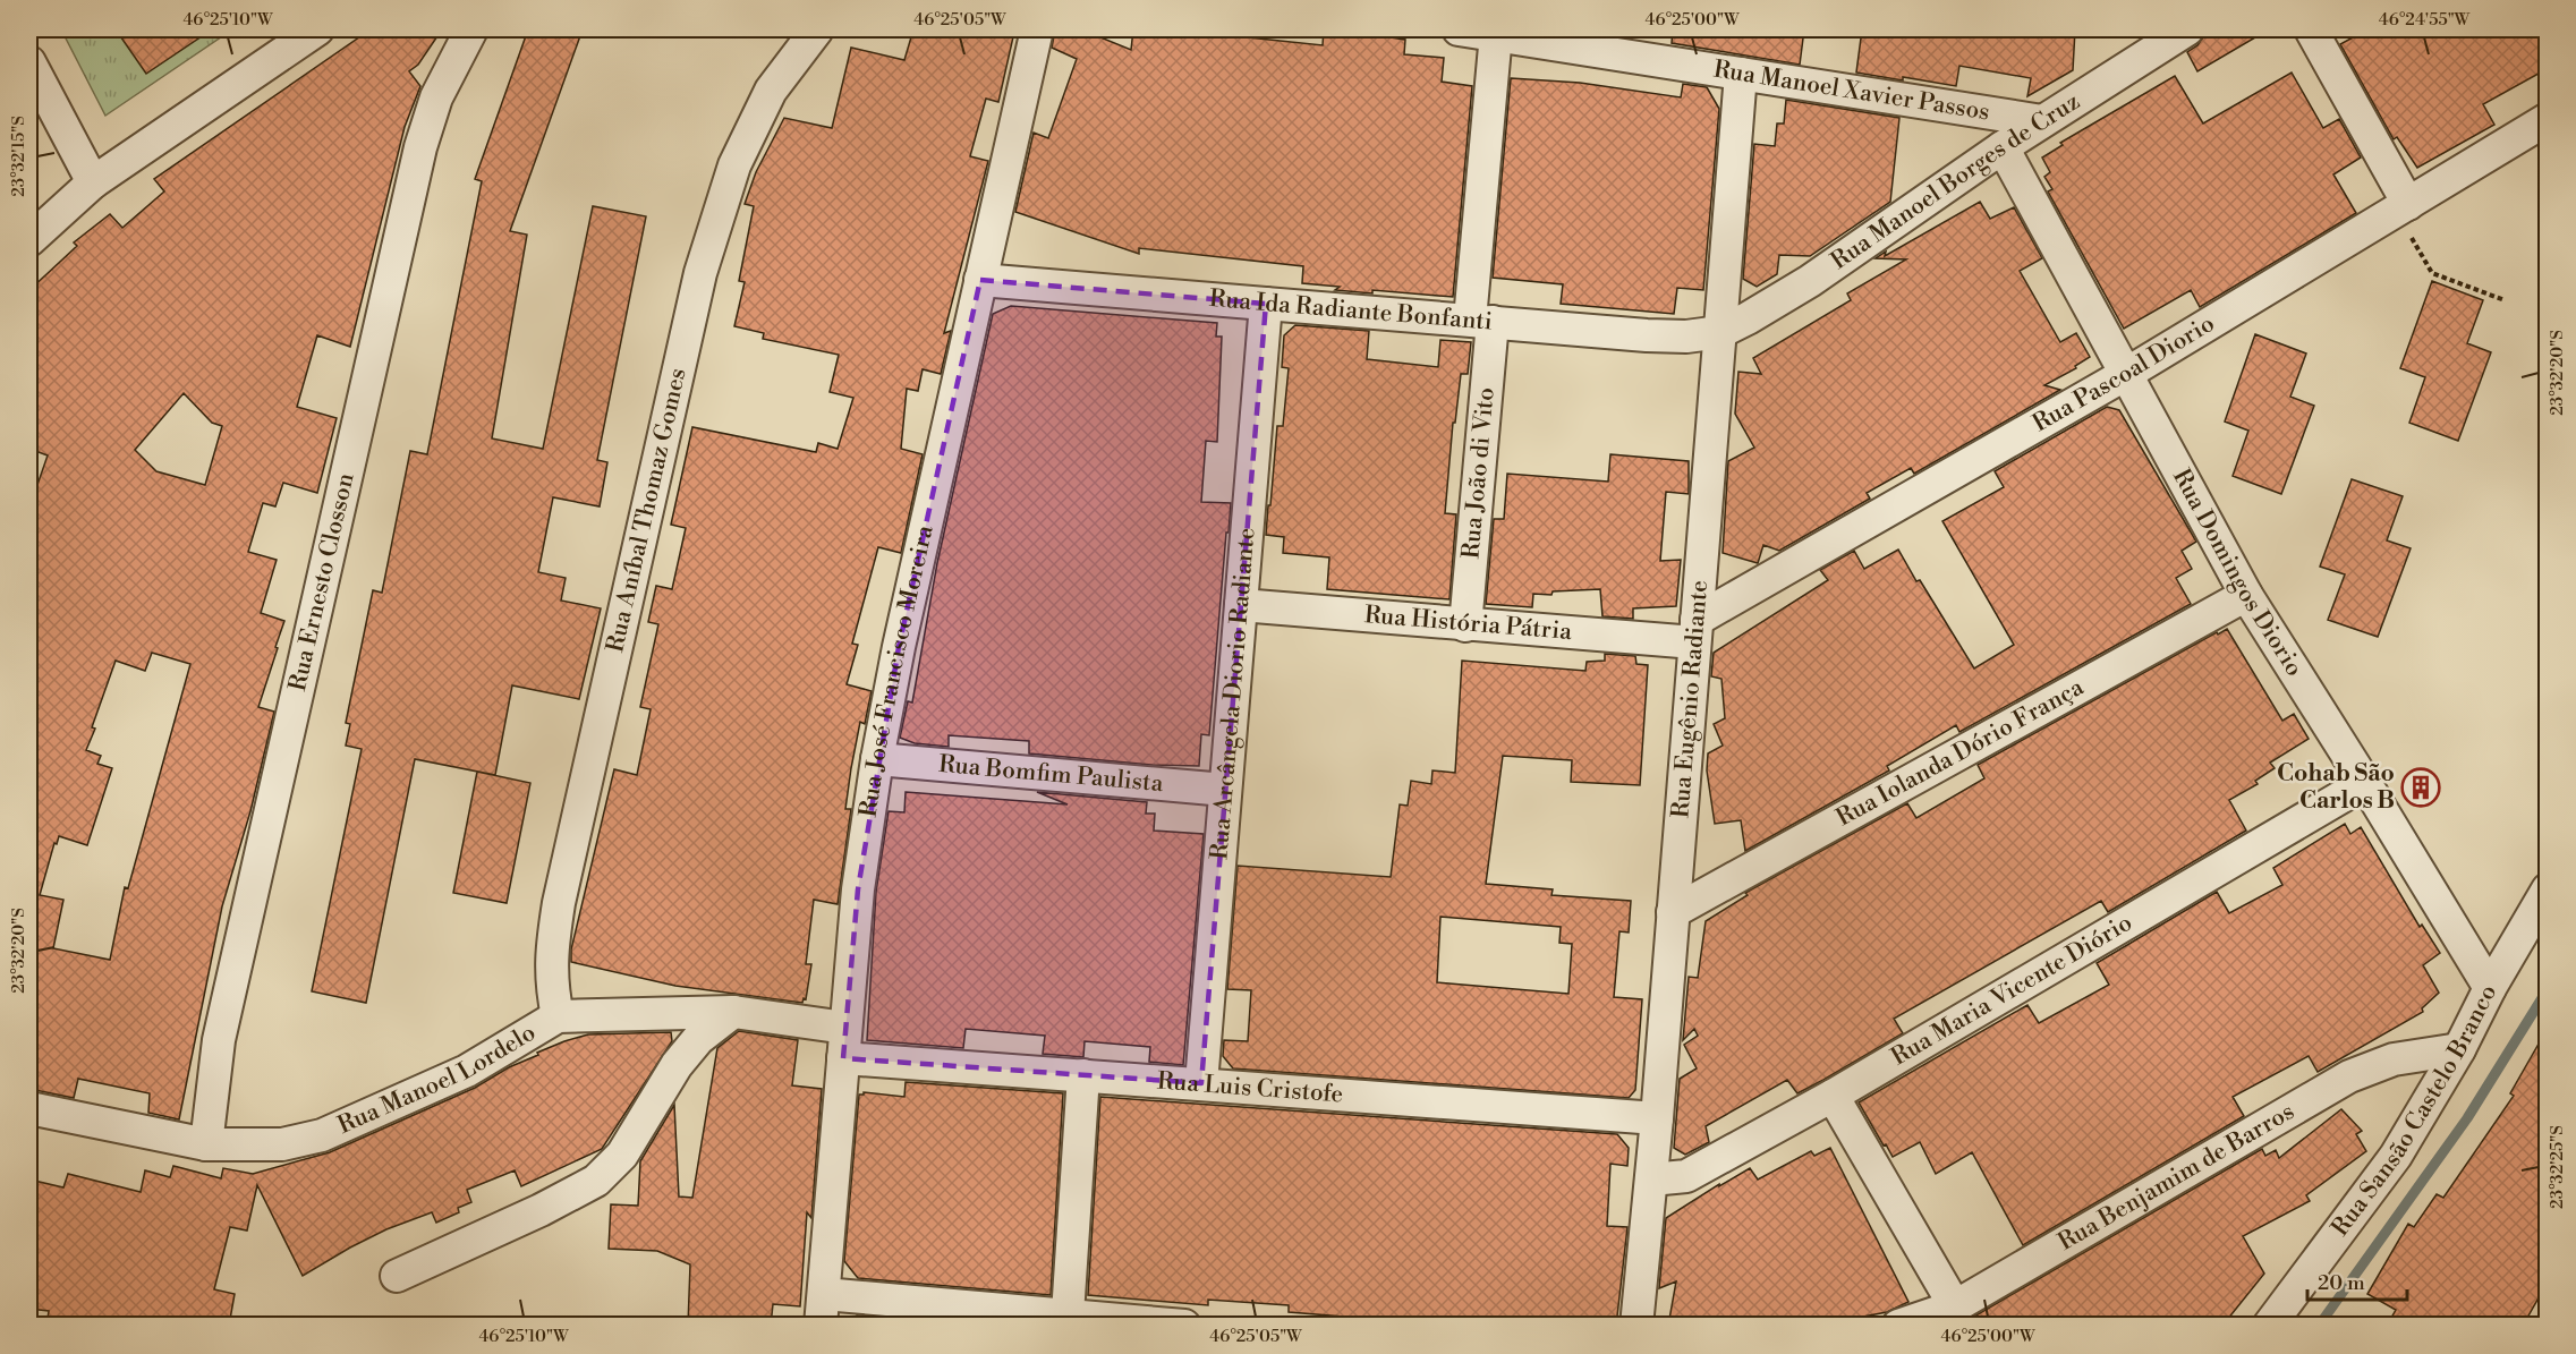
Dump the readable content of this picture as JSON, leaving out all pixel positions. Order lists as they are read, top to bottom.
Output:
{
  "streets": {
    "street": [
      "Rua Manoel Xavier Passos",
      "Rua Manoel Borges de Cruz",
      "Rua Ida Radiante Bonfanti",
      "Rua Pascoal Diorio",
      "Rua João di Vito",
      "Rua Aníbal Thomaz Gomes",
      "Rua Domingos Diorio",
      "Rua Ernesto Closson",
      "Rua História Pátria",
      "Rua José Francisco Moreira",
      "Rua Arcângela Diorio Radiante",
      "Rua Eugênio Radiante",
      "Rua Iolanda Dório França",
      "Rua Bomfim Paulista",
      "Rua Maria Vicente Diório",
      "Rua Manoel Lordelo",
      "Rua Luis Cristofe",
      "Rua Sansão Castelo Branco",
      "Rua Benjamim de Barros"
    ]
  },
  "crossings": [
    ["Rua Manoel Xavier Passos", "Rua Manoel Borges de Cruz"],
    ["Rua Manoel Xavier Passos", "Rua João di Vito"],
    ["Rua Manoel Xavier Passos", "Rua Eugênio Radiante"],
    ["Rua Manoel Borges de Cruz", "Rua Ida Radiante Bonfanti"],
    ["Rua Manoel Borges de Cruz", "Rua Domingos Diorio"],
    ["Rua Manoel Borges de Cruz", "Rua Eugênio Radiante"],
    ["Rua Ida Radiante Bonfanti", "Rua João di Vito"],
    ["Rua Ida Radiante Bonfanti", "Rua José Francisco Moreira"],
    ["Rua Ida Radiante Bonfanti", "Rua Arcângela Diorio Radiante"],
    ["Rua Ida Radiante Bonfanti", "Rua Eugênio Radiante"],
    ["Rua Pascoal Diorio", "Rua Domingos Diorio"],
    ["Rua Pascoal Diorio", "Rua História Pátria"],
    ["Rua Pascoal Diorio", "Rua Eugênio Radiante"],
    ["Rua João di Vito", "Rua História Pátria"],
    ["Rua Aníbal Thomaz Gomes", "Rua Manoel Lordelo"],
    ["Rua Domingos Diorio", "Rua Iolanda Dório França"],
    ["Rua Domingos Diorio", "Rua Maria Vicente Diório"],
    ["Rua Domingos Diorio", "Rua Sansão Castelo Branco"],
    ["Rua Ernesto Closson", "Rua Manoel Lordelo"],
    ["Rua História Pátria", "Rua Arcângela Diorio Radiante"],
    ["Rua História Pátria", "Rua Eugênio Radiante"],
    ["Rua José Francisco Moreira", "Rua Bomfim Paulista"],
    ["Rua José Francisco Moreira", "Rua Manoel Lordelo"],
    ["Rua José Francisco Moreira", "Rua Luis Cristofe"],
    ["Rua Arcângela Diorio Radiante", "Rua Bomfim Paulista"],
    ["Rua Arcângela Diorio Radiante", "Rua Luis Cristofe"],
    ["Rua Eugênio Radiante", "Rua Iolanda Dório França"],
    ["Rua Eugênio Radiante", "Rua Maria Vicente Diório"],
    ["Rua Eugênio Radiante", "Rua Luis Cristofe"],
    ["Rua Manoel Lordelo", "Rua Luis Cristofe"],
    ["Rua Sansão Castelo Branco", "Rua Benjamim de Barros"]
  ],
  "places": {
    "building": ["Cohab São Carlos B"]
  },
  "scale_bar": "20 m",
  "coordinates": [
    "46°25'10\"W",
    "46°25'05\"W",
    "46°25'00\"W",
    "46°24'55\"W",
    "23°32'15\"S",
    "23°32'20\"S",
    "23°32'25\"S"
  ]
}
